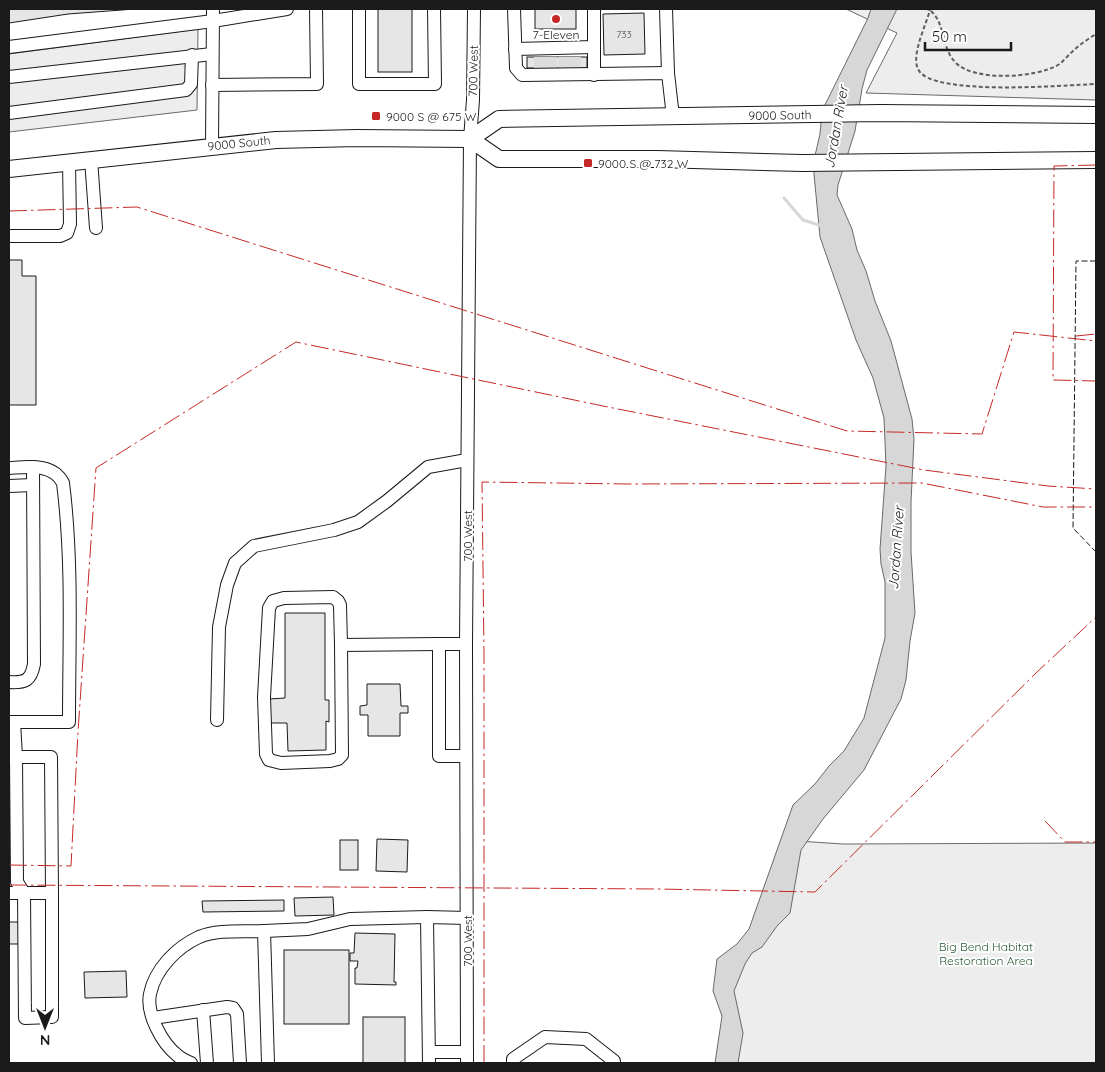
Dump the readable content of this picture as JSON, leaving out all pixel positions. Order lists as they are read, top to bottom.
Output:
{
  "streets": {
    "main road": ["9000 South"],
    "street": ["700 West"]
  },
  "crossings": [
    ["700 West", "9000 South"]
  ],
  "water": ["Jordan River"],
  "parks": ["Big Bend Habitat Restoration Area"],
  "places": {
    "other": ["7-Eleven"],
    "transit": ["9000 S @ 675 W", "9000 S @ 732 W"]
  },
  "house_numbers": ["733"],
  "scale_bar": "50 m",
  "north": "bottom"
}
